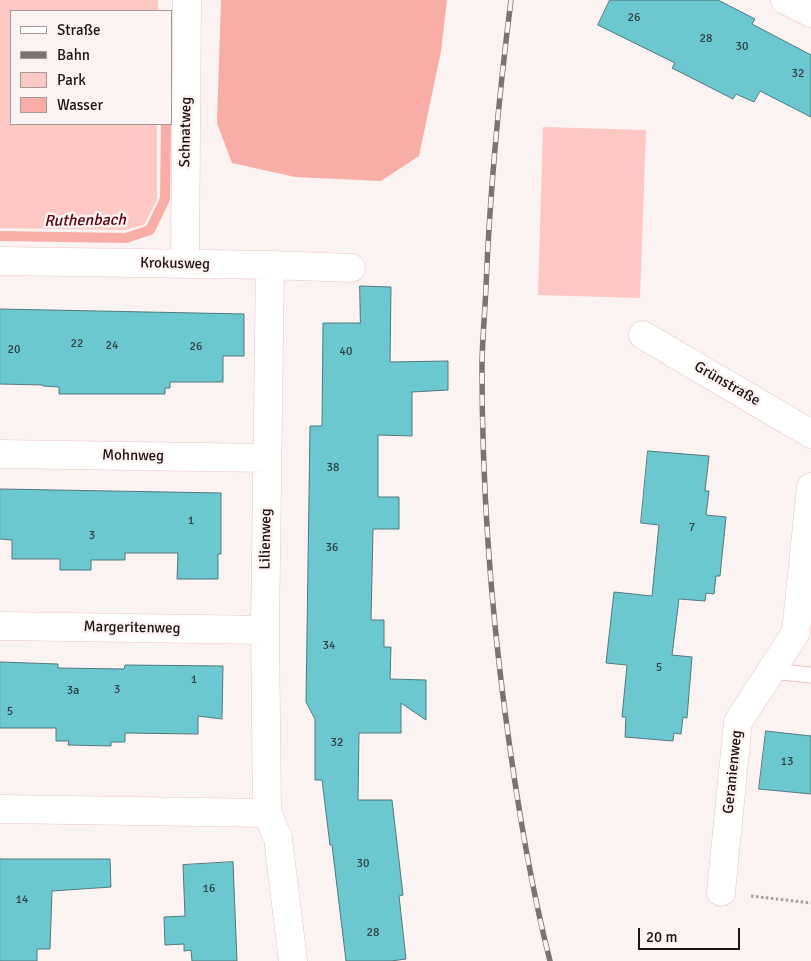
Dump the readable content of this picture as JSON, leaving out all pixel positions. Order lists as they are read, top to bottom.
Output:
{
  "streets": {
    "street": [
      "Schnatweg",
      "Krokusweg",
      "Grünstraße",
      "Mohnweg",
      "Lilienweg",
      "Margeritenweg",
      "Geranienweg"
    ]
  },
  "crossings": [
    ["Schnatweg", "Krokusweg"],
    ["Krokusweg", "Lilienweg"],
    ["Mohnweg", "Lilienweg"],
    ["Lilienweg", "Margeritenweg"]
  ],
  "water": ["Ruthenbach"],
  "house_numbers": [
    "26",
    "28",
    "30",
    "32",
    "22",
    "24",
    "26",
    "20",
    "40",
    "38",
    "1",
    "7",
    "3",
    "36",
    "34",
    "5",
    "1",
    "3",
    "3a",
    "5",
    "32",
    "13",
    "30",
    "16",
    "14",
    "28"
  ],
  "legend": [
    "Straße",
    "Bahn",
    "Park",
    "Wasser"
  ],
  "scale_bar": "20 m"
}
